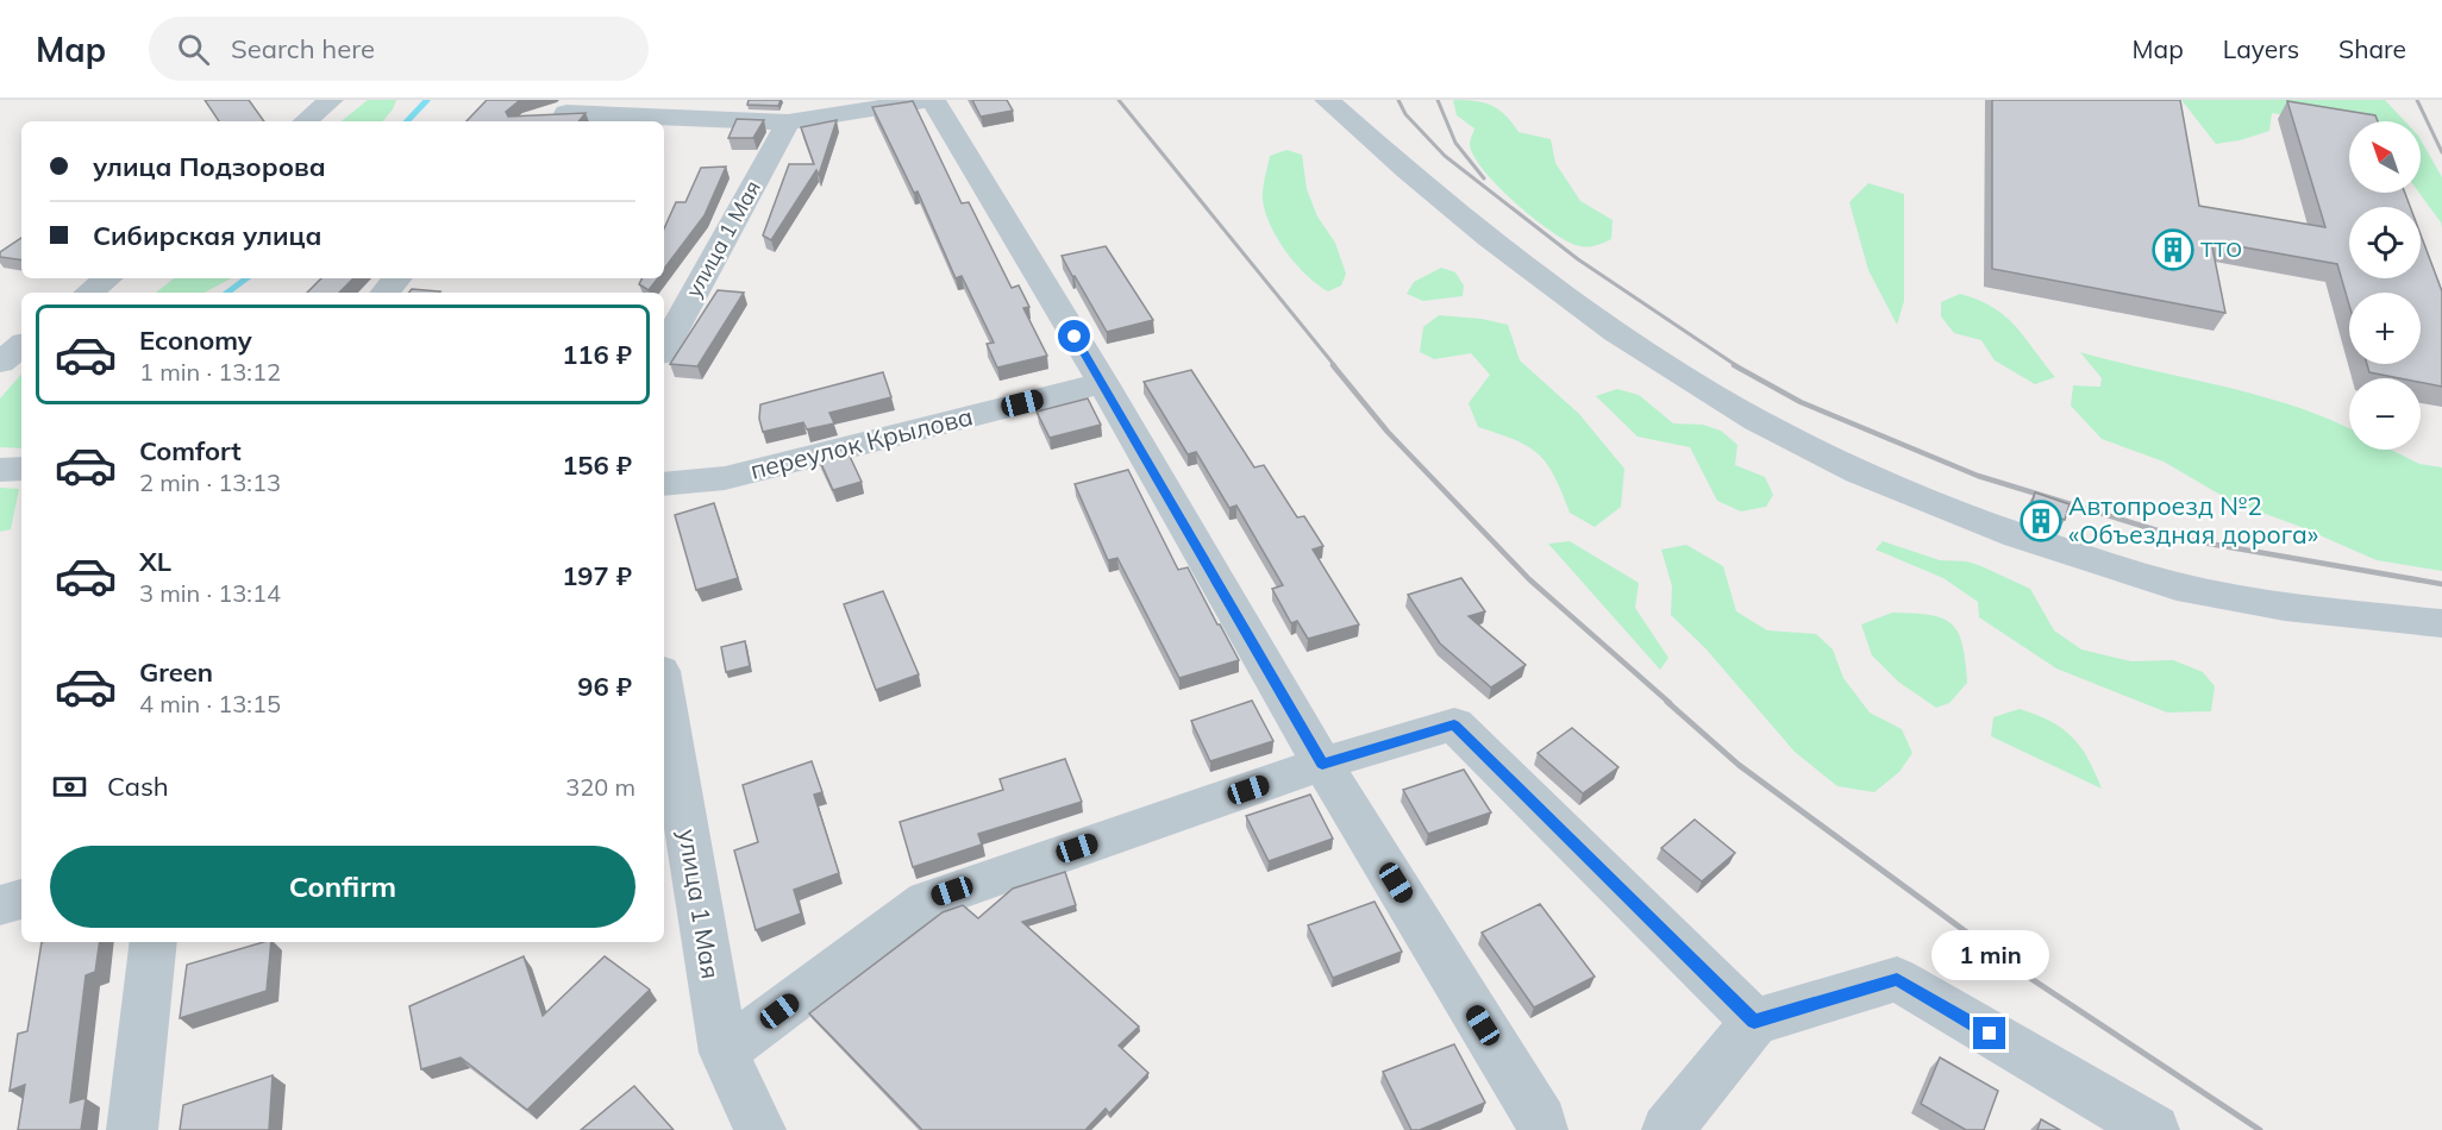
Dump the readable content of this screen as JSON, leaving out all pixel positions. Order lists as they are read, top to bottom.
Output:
{
  "streets": {
    "street": ["улица 1 Мая", "переулок Крылова"]
  },
  "places": {
    "building": ["ТТО", "Автопроезд №2 «Объездная дорога»"]
  },
  "north": "top left",
  "page": {
    "header": "Map",
    "search": "Search here",
    "nav": ["Map", "Layers", "Share"],
    "map_buttons": ["+", "−"],
    "banner": ["улица Подзорова", "Сибирская улица"],
    "list": [
      {
        "name": "Economy",
        "note": "1 min · 13:12",
        "value": "116 ₽"
      },
      {
        "name": "Comfort",
        "note": "2 min · 13:13",
        "value": "156 ₽"
      },
      {
        "name": "XL",
        "note": "3 min · 13:14",
        "value": "197 ₽"
      },
      {
        "name": "Green",
        "note": "4 min · 13:15",
        "value": "96 ₽"
      }
    ],
    "pay": ["Cash", "320 m"],
    "buttons": "Confirm",
    "bubble": "1 min"
  }
}
